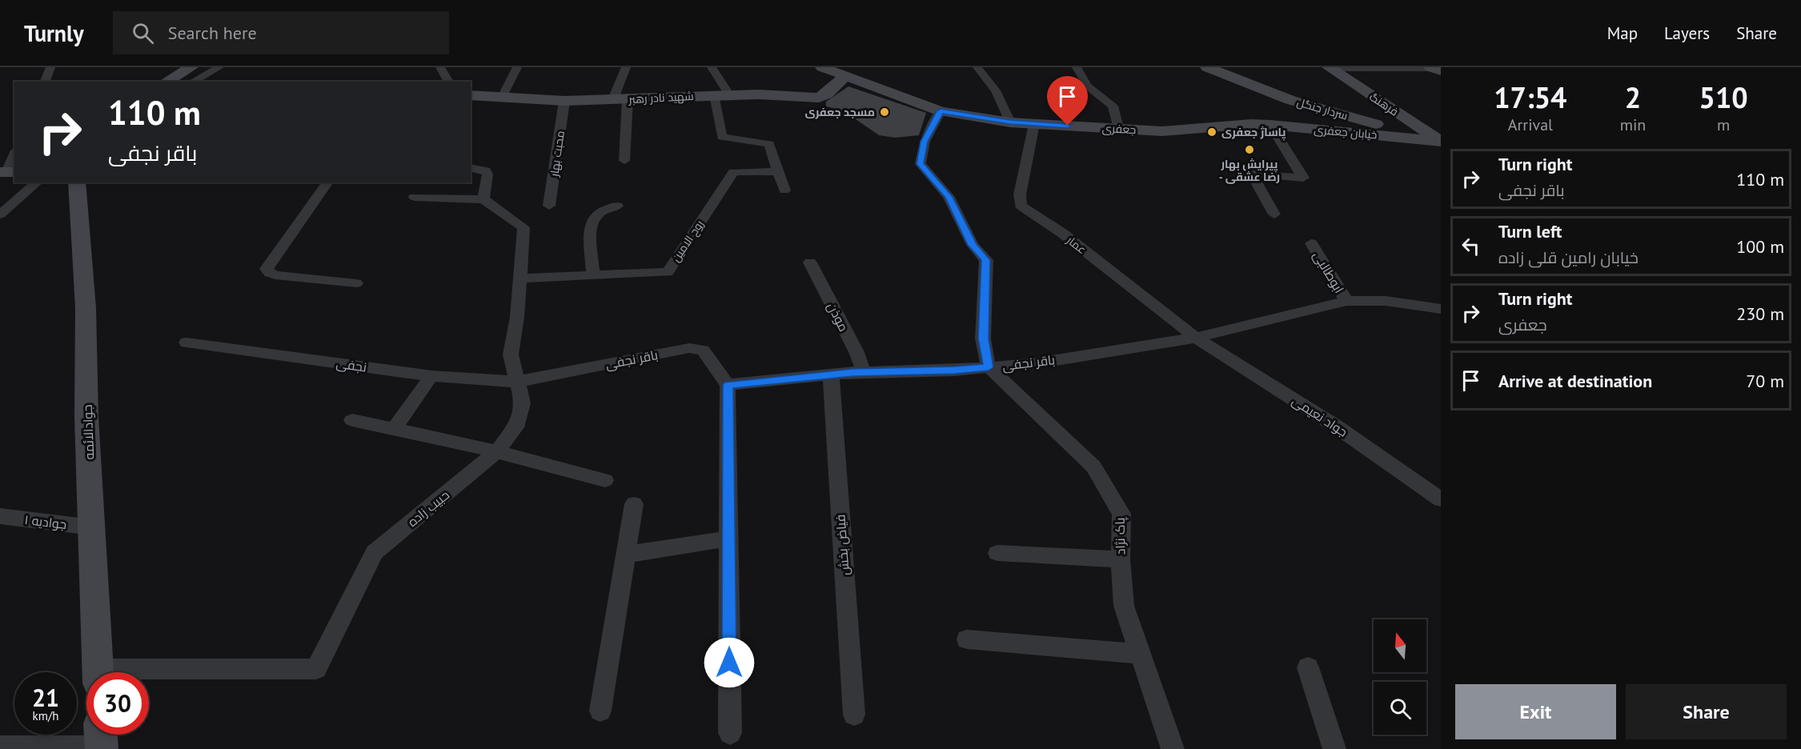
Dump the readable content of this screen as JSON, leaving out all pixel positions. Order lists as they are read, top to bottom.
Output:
{
  "streets": {
    "main road": [
      "شهید نادر رهبر",
      "فرهنگ",
      "سردار جنگل",
      "جعفری",
      "خیابان جعفری",
      "جوادالائمه"
    ],
    "street": [
      "محبت بهار",
      "روح الامین",
      "عمار",
      "ابوطالبی",
      "موذن",
      "باقر نجفی",
      "نجفی",
      "جواد نعیمی",
      "حبیب زاده",
      "جوادیه ۱",
      "پاک نژاد",
      "فیاض بخش"
    ]
  },
  "crossings": [
    ["شهید نادر رهبر", "جعفری"],
    ["شهید نادر رهبر", "محبت بهار"],
    ["فرهنگ", "سردار جنگل"],
    ["فرهنگ", "خیابان جعفری"],
    ["سردار جنگل", "خیابان جعفری"],
    ["جعفری", "خیابان جعفری"],
    ["جعفری", "عمار"],
    ["روح الامین", "حبیب زاده"],
    ["عمار", "باقر نجفی"],
    ["عمار", "جواد نعیمی"],
    ["ابوطالبی", "باقر نجفی"],
    ["موذن", "باقر نجفی"],
    ["باقر نجفی", "نجفی"],
    ["باقر نجفی", "جواد نعیمی"],
    ["باقر نجفی", "حبیب زاده"],
    ["باقر نجفی", "پاک نژاد"],
    ["باقر نجفی", "فیاض بخش"],
    ["نجفی", "حبیب زاده"],
    ["جوادالائمه", "جوادیه ۱"]
  ],
  "places": ["مسجد جعفری", "پاساژ جعفری", "پیرایش بهار - رضا عشقی"],
  "north": "top",
  "page": {
    "header": "Turnly",
    "search": "Search here",
    "nav": ["Map", "Layers", "Share"],
    "eta": [
      "17:54",
      "Arrival",
      "2",
      "min",
      "510",
      "m"
    ],
    "turn": ["110 m", "باقر نجفی"],
    "list": [
      {
        "name": "Turn right",
        "note": "باقر نجفی",
        "value": "110 m"
      },
      {
        "name": "Turn left",
        "note": "خیابان رامین قلی زاده",
        "value": "100 m"
      },
      {
        "name": "Turn right",
        "note": "جعفری",
        "value": "230 m"
      },
      {
        "name": "Arrive at destination",
        "value": "70 m"
      }
    ],
    "speed": "21 km/h",
    "limit": "30",
    "buttons": ["Exit", "Share"]
  }
}
